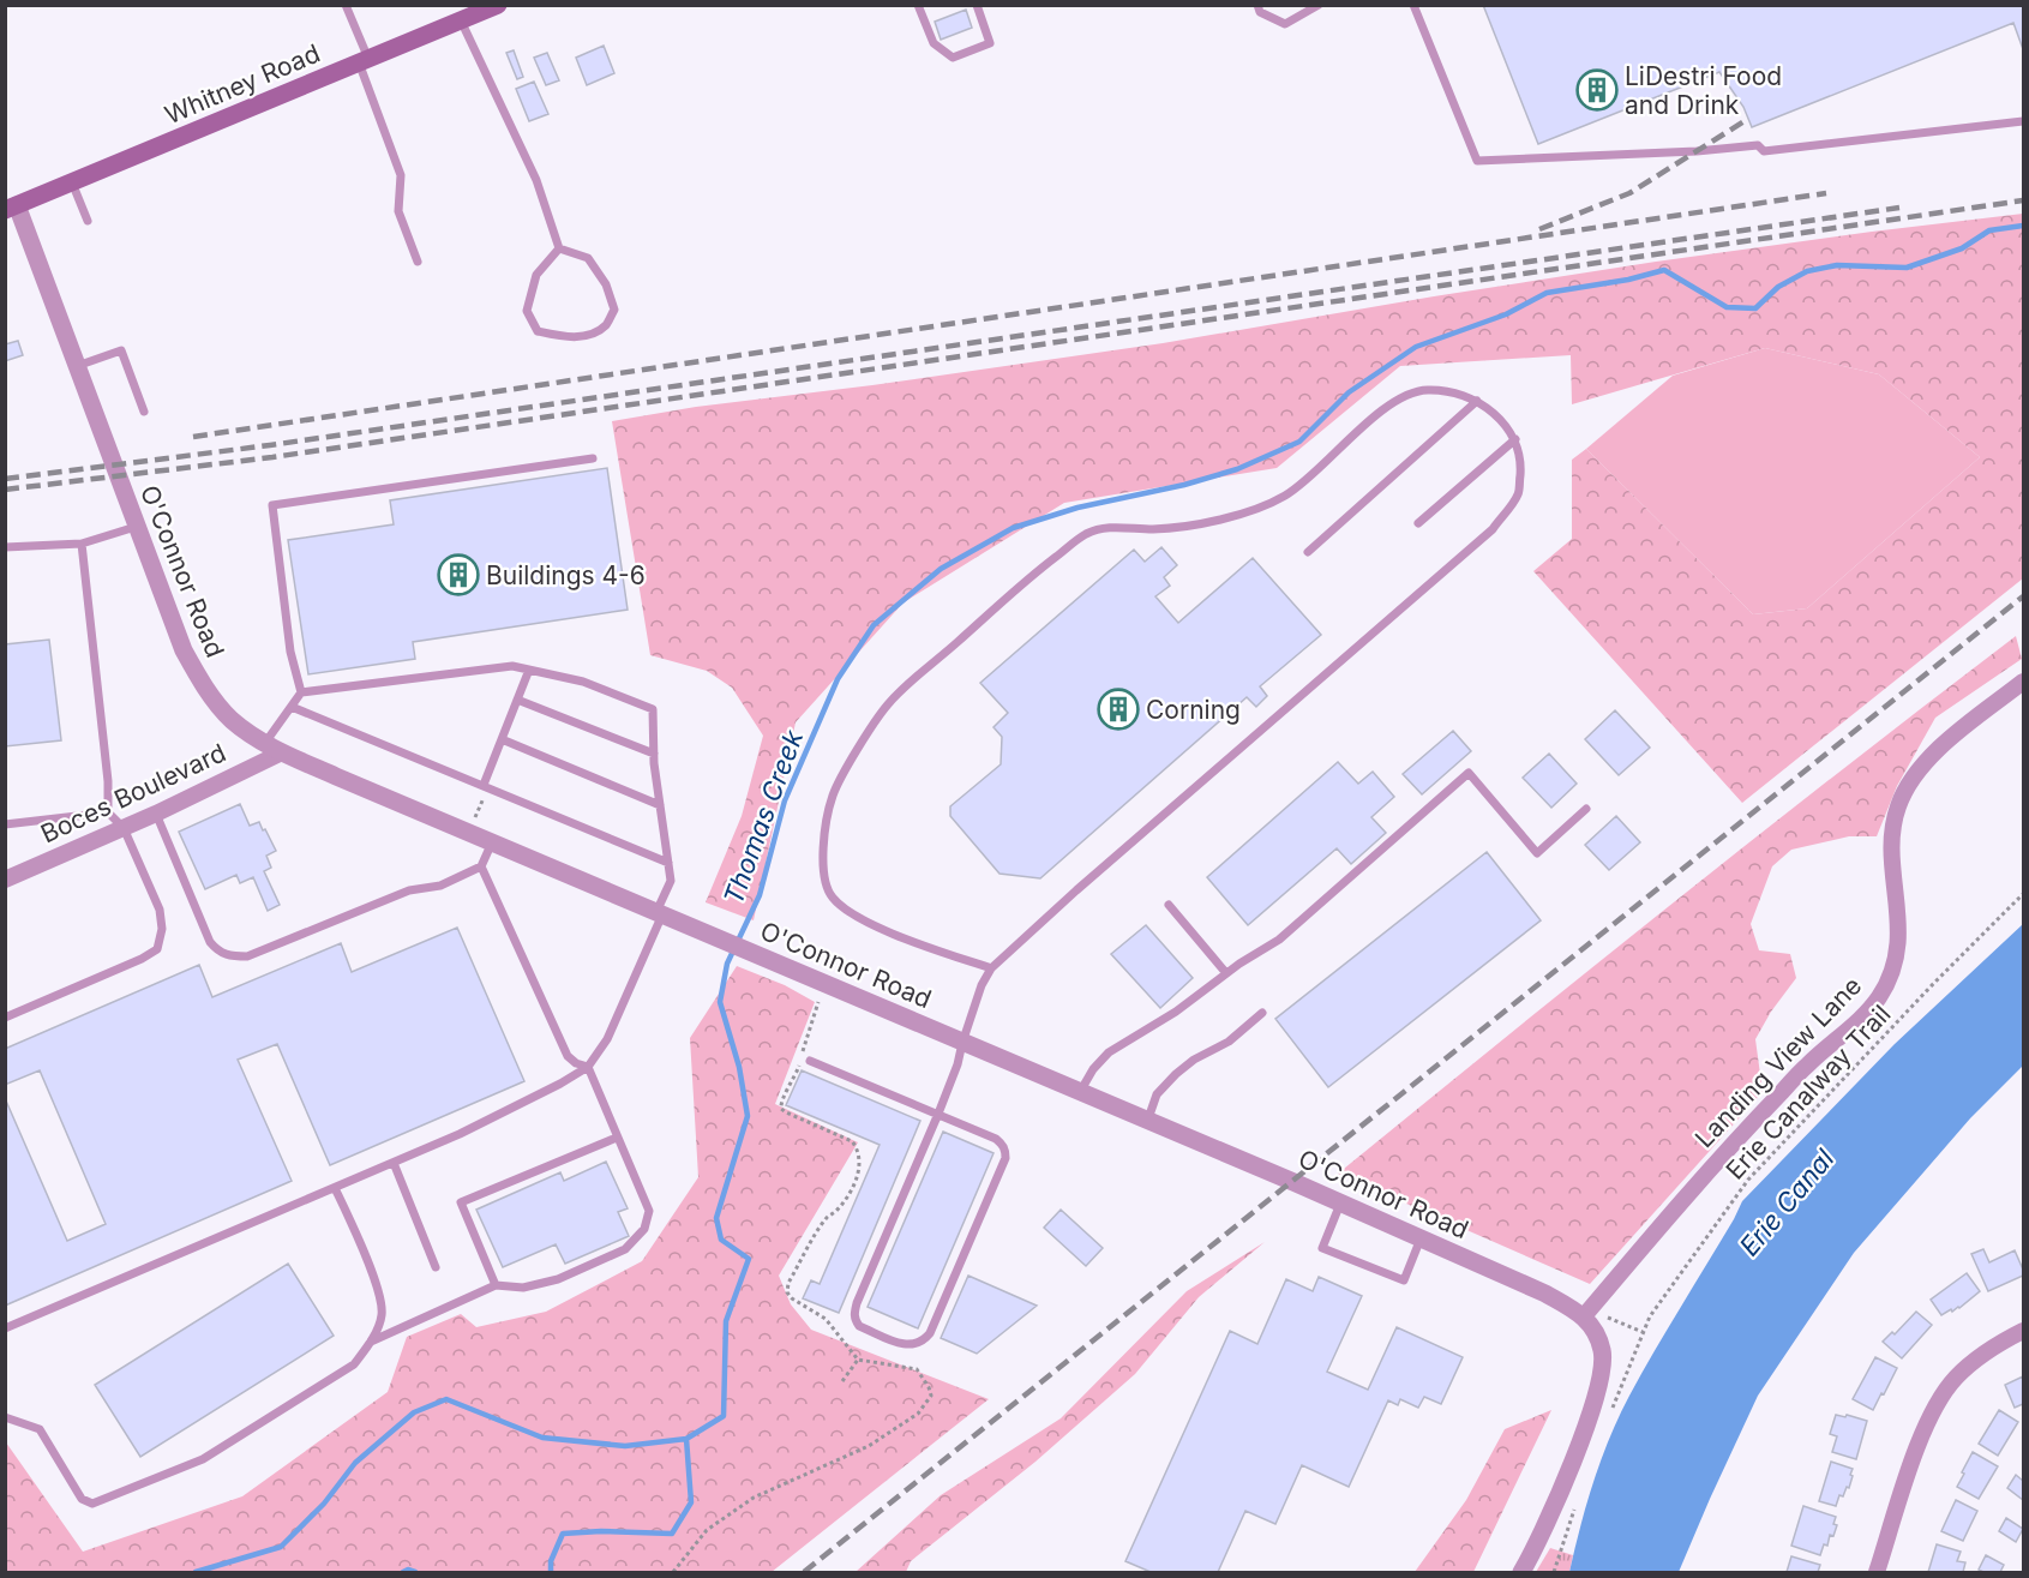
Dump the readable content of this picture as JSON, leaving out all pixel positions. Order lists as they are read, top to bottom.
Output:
{
  "streets": {
    "main road": ["Whitney Road"],
    "street": ["O'Connor Road", "Boces Boulevard", "Landing View Lane"],
    "path": ["Erie Canalway Trail"]
  },
  "crossings": [
    ["Whitney Road", "O'Connor Road"],
    ["O'Connor Road", "Boces Boulevard"],
    ["O'Connor Road", "Landing View Lane"],
    ["O'Connor Road", "Erie Canalway Trail"],
    ["Landing View Lane", "Erie Canalway Trail"]
  ],
  "water": ["Thomas Creek", "Erie Canal"],
  "places": {
    "building": ["LiDestri Food and Drink", "Buildings 4-6", "Corning"]
  }
}
